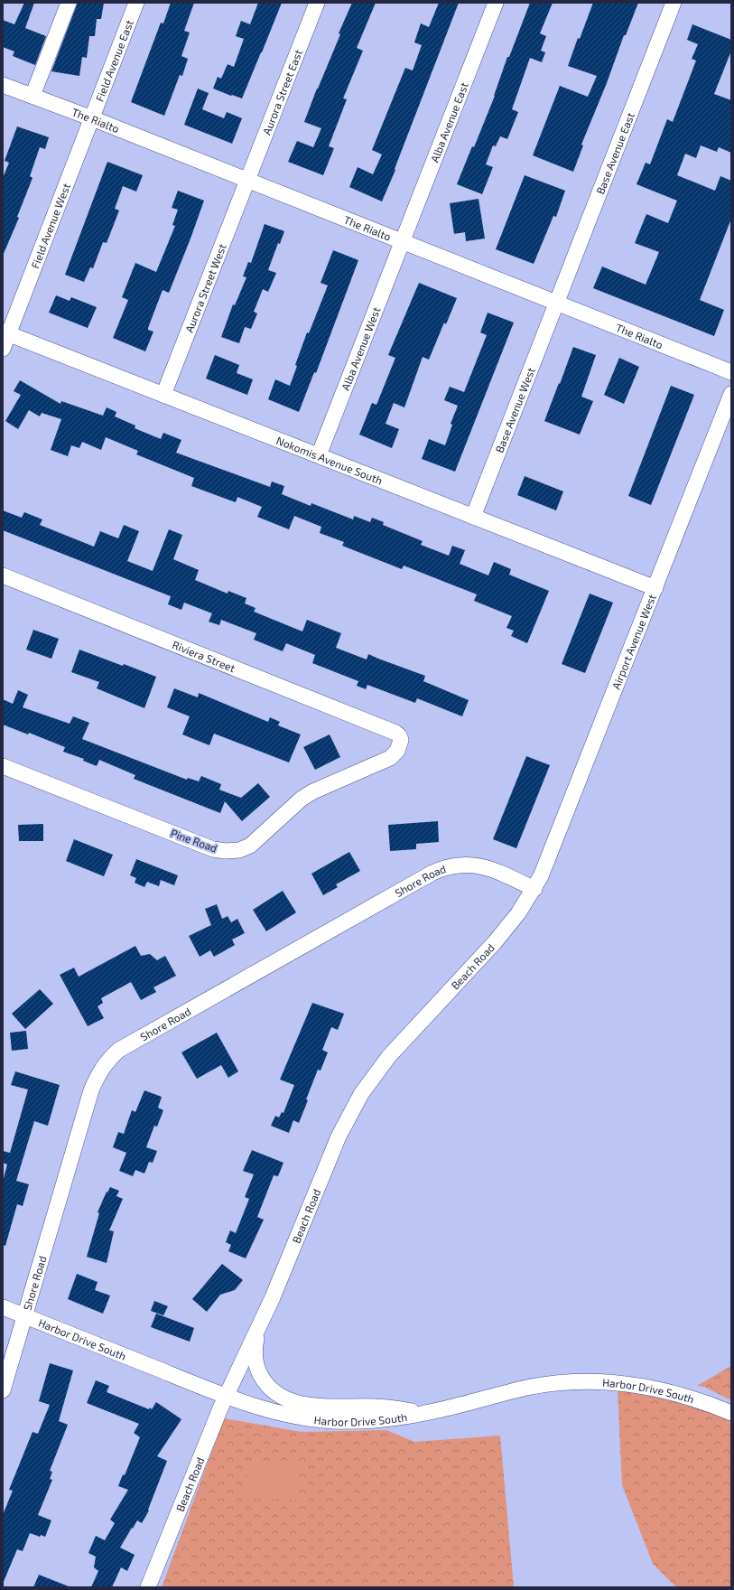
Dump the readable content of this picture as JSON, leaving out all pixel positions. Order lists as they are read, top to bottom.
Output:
{
  "streets": {
    "street": [
      "Field Avenue East",
      "Aurora Street East",
      "The Rialto",
      "Alba Avenue East",
      "Base Avenue East",
      "Field Avenue West",
      "Aurora Street West",
      "Alba Avenue West",
      "Base Avenue West",
      "Nokomis Avenue South",
      "Airport Avenue West",
      "Riviera Street",
      "Pine Road",
      "Shore Road",
      "Beach Road",
      "Harbor Drive South"
    ]
  },
  "crossings": [
    ["Field Avenue East", "The Rialto"],
    ["Field Avenue East", "Field Avenue West"],
    ["Aurora Street East", "The Rialto"],
    ["Aurora Street East", "Aurora Street West"],
    ["The Rialto", "Alba Avenue East"],
    ["The Rialto", "Base Avenue East"],
    ["The Rialto", "Field Avenue West"],
    ["The Rialto", "Aurora Street West"],
    ["The Rialto", "Alba Avenue West"],
    ["The Rialto", "Base Avenue West"],
    ["Alba Avenue East", "Alba Avenue West"],
    ["Base Avenue East", "Base Avenue West"],
    ["Field Avenue West", "Nokomis Avenue South"],
    ["Aurora Street West", "Nokomis Avenue South"],
    ["Alba Avenue West", "Nokomis Avenue South"],
    ["Base Avenue West", "Nokomis Avenue South"],
    ["Nokomis Avenue South", "Airport Avenue West"],
    ["Airport Avenue West", "Shore Road"],
    ["Airport Avenue West", "Beach Road"],
    ["Riviera Street", "Pine Road"],
    ["Shore Road", "Beach Road"],
    ["Shore Road", "Harbor Drive South"],
    ["Beach Road", "Harbor Drive South"]
  ]
}
